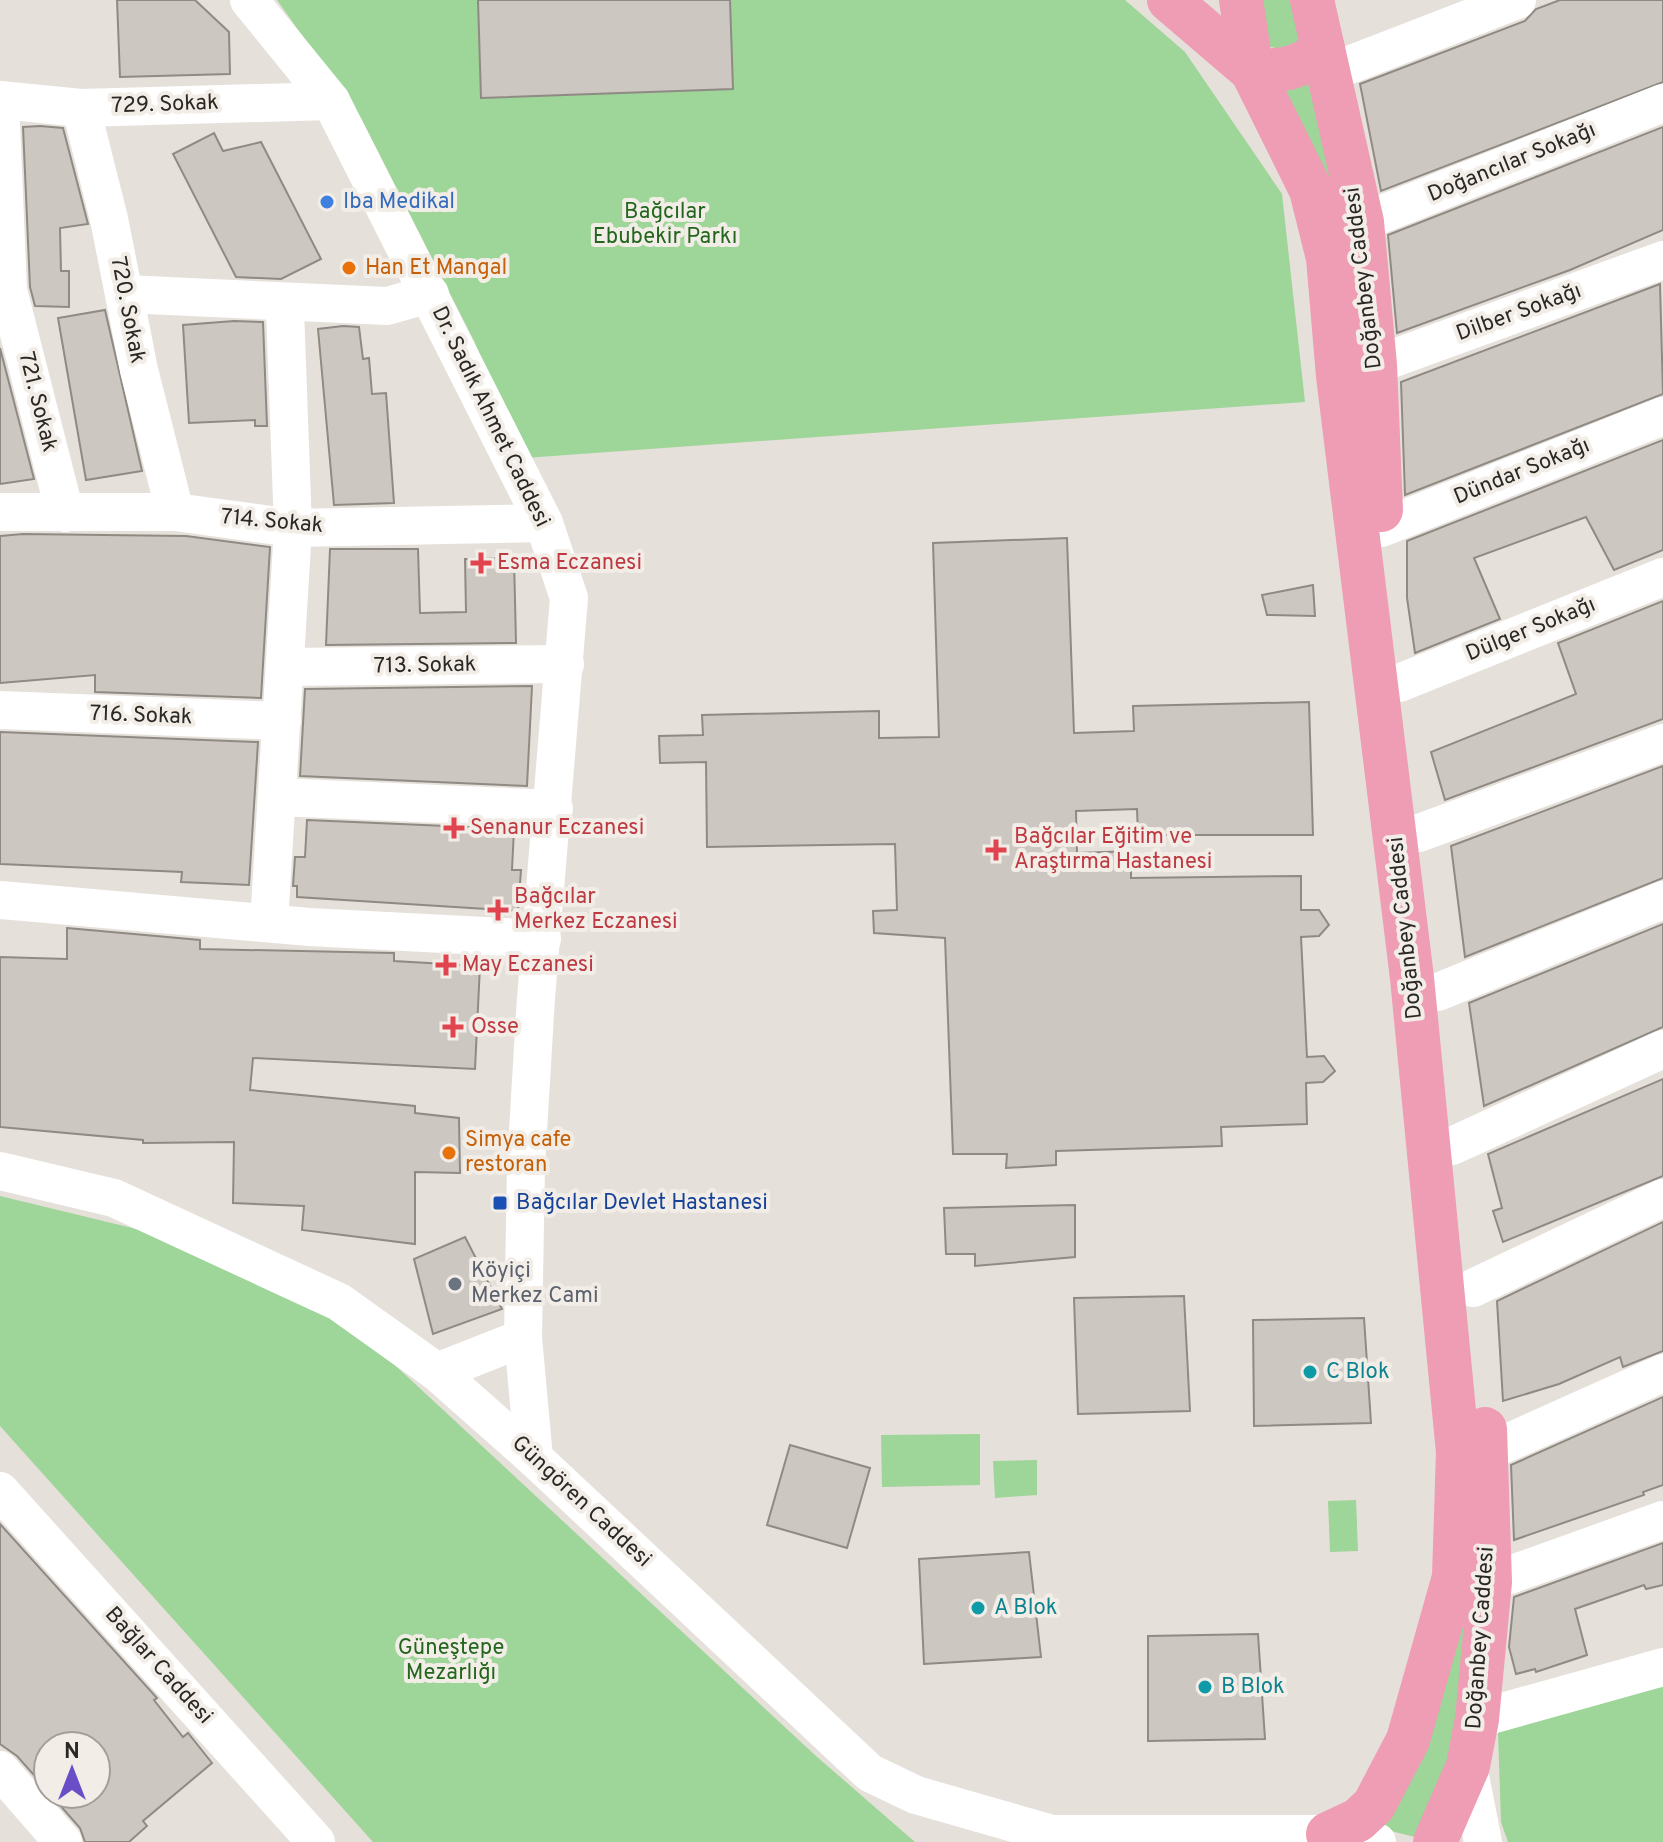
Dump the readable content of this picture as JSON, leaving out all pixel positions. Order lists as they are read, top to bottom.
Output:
{
  "streets": {
    "main road": ["Doğanbey Caddesi"],
    "street": [
      "729. Sokak",
      "Doğancılar Sokağı",
      "720. Sokak",
      "Dilber Sokağı",
      "721. Sokak",
      "Dr. Sadık Ahmet Caddesi",
      "Dündar Sokağı",
      "714. Sokak",
      "Dülger Sokağı",
      "713. Sokak",
      "716. Sokak",
      "Güngören Caddesi",
      "Bağlar Caddesi"
    ]
  },
  "crossings": [
    ["729. Sokak", "720. Sokak"],
    ["729. Sokak", "721. Sokak"],
    ["729. Sokak", "Dr. Sadık Ahmet Caddesi"],
    ["Doğancılar Sokağı", "Doğanbey Caddesi"],
    ["Doğanbey Caddesi", "Dilber Sokağı"],
    ["Doğanbey Caddesi", "Dündar Sokağı"],
    ["Doğanbey Caddesi", "Dülger Sokağı"],
    ["Doğanbey Caddesi", "Güngören Caddesi"],
    ["720. Sokak", "714. Sokak"],
    ["721. Sokak", "714. Sokak"],
    ["Dr. Sadık Ahmet Caddesi", "714. Sokak"],
    ["Dr. Sadık Ahmet Caddesi", "713. Sokak"],
    ["Dr. Sadık Ahmet Caddesi", "Güngören Caddesi"]
  ],
  "parks": ["Bağcılar Ebubekir Parkı", "Güneştepe Mezarlığı"],
  "places": {
    "other": [
      "Iba Medikal",
      "Han Et Mangal",
      "Simya cafe restoran",
      "Köyiçi Merkez Cami",
      "C Blok",
      "A Blok",
      "B Blok"
    ],
    "health": [
      "Esma Eczanesi",
      "Senanur Eczanesi",
      "Bağcılar Eğitim ve Araştırma Hastanesi",
      "Bağcılar Merkez Eczanesi",
      "May Eczanesi",
      "Osse"
    ],
    "transit": ["Bağcılar Devlet Hastanesi"]
  },
  "north": "top"
}
